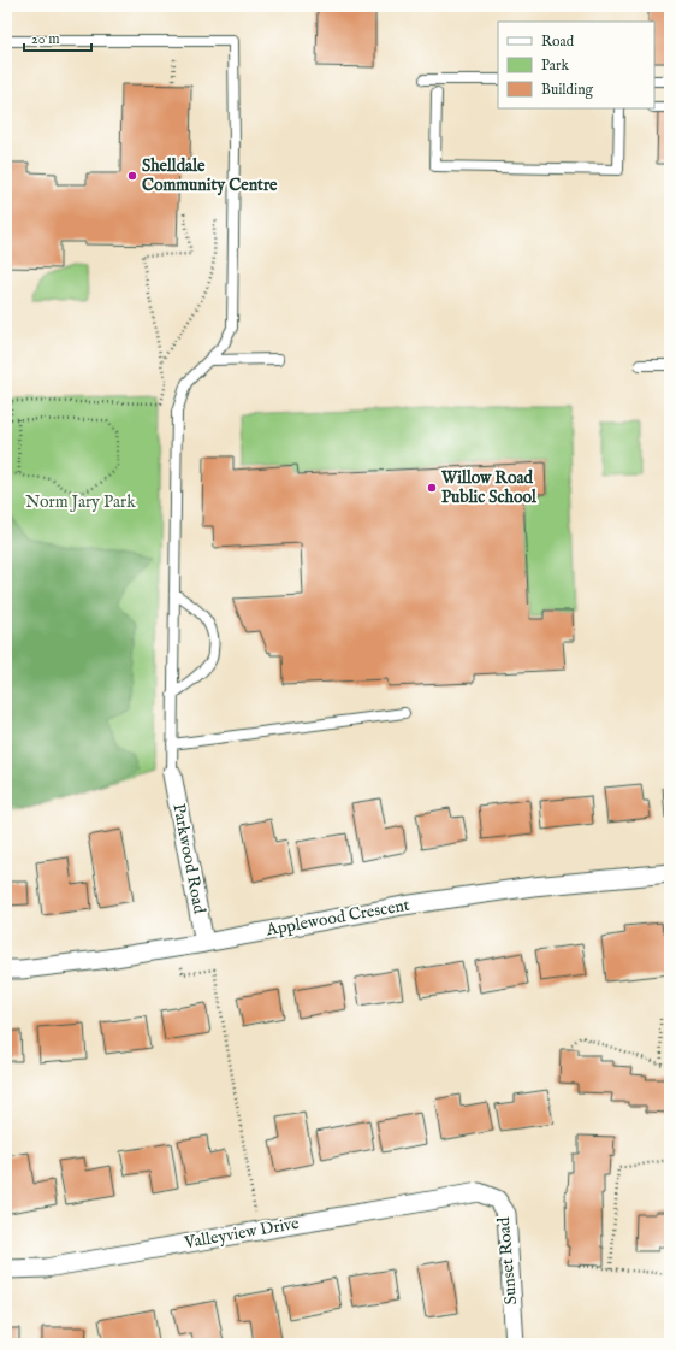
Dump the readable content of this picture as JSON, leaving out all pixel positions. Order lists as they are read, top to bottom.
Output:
{
  "streets": {
    "street": [
      "Parkwood Road",
      "Applewood Crescent",
      "Valleyview Drive",
      "Sunset Road"
    ]
  },
  "crossings": [
    ["Parkwood Road", "Applewood Crescent"],
    ["Valleyview Drive", "Sunset Road"]
  ],
  "parks": ["Norm Jary Park"],
  "places": ["Shelldale Community Centre", "Willow Road Public School"],
  "legend": ["Road", "Park", "Building"],
  "scale_bar": "20 m"
}
